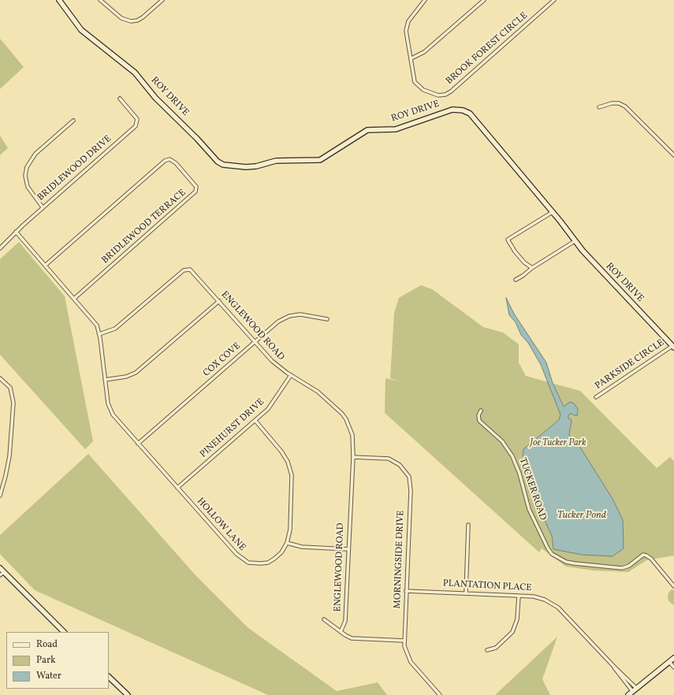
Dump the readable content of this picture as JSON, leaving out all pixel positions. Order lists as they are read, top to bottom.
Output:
{
  "streets": {
    "street": [
      "BROOK FOREST CIRCLE",
      "ROY DRIVE",
      "BRIDLEWOOD DRIVE",
      "BRIDLEWOOD TERRACE",
      "ENGLEWOOD ROAD",
      "COX COVE",
      "PARKSIDE CIRCLE",
      "PINEHURST DRIVE",
      "TUCKER ROAD",
      "HOLLOW LANE",
      "MORNINGSIDE DRIVE",
      "PLANTATION PLACE"
    ]
  },
  "crossings": [
    ["ROY DRIVE", "PARKSIDE CIRCLE"],
    ["BRIDLEWOOD DRIVE", "HOLLOW LANE"],
    ["BRIDLEWOOD TERRACE", "HOLLOW LANE"],
    ["ENGLEWOOD ROAD", "COX COVE"],
    ["ENGLEWOOD ROAD", "PINEHURST DRIVE"],
    ["ENGLEWOOD ROAD", "HOLLOW LANE"],
    ["ENGLEWOOD ROAD", "MORNINGSIDE DRIVE"],
    ["COX COVE", "HOLLOW LANE"],
    ["PINEHURST DRIVE", "HOLLOW LANE"],
    ["MORNINGSIDE DRIVE", "PLANTATION PLACE"]
  ],
  "water": ["Tucker Pond"],
  "parks": ["Joe Tucker Park"],
  "legend": ["Road", "Park", "Water"]
}
